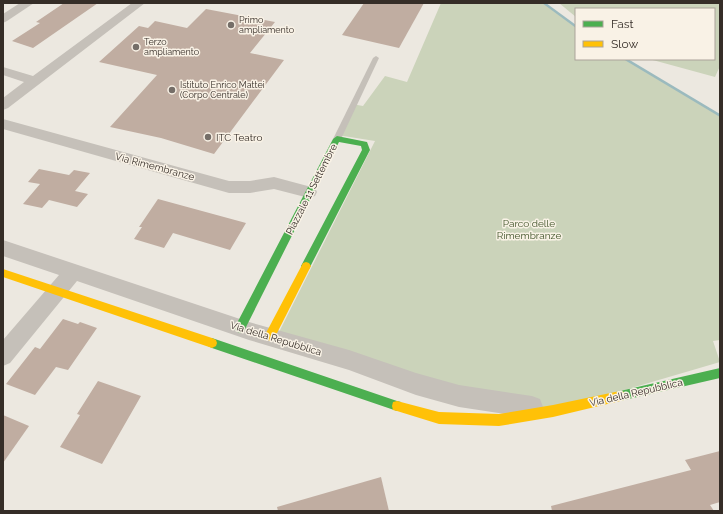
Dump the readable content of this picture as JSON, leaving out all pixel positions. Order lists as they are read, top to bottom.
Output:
{
  "streets": {
    "street": ["Via Rimembranze", "Piazzale 11 Settembre", "Via della Repubblica"]
  },
  "crossings": [
    ["Via Rimembranze", "Piazzale 11 Settembre"],
    ["Piazzale 11 Settembre", "Via della Repubblica"]
  ],
  "parks": ["Parco delle Rimembranze"],
  "places": [
    "Primo ampliamento",
    "Terzo ampliamento",
    "Istituto Enrico Mattei (Corpo Centrale)",
    "ITC Teatro"
  ],
  "legend": ["Fast", "Slow"]
}
